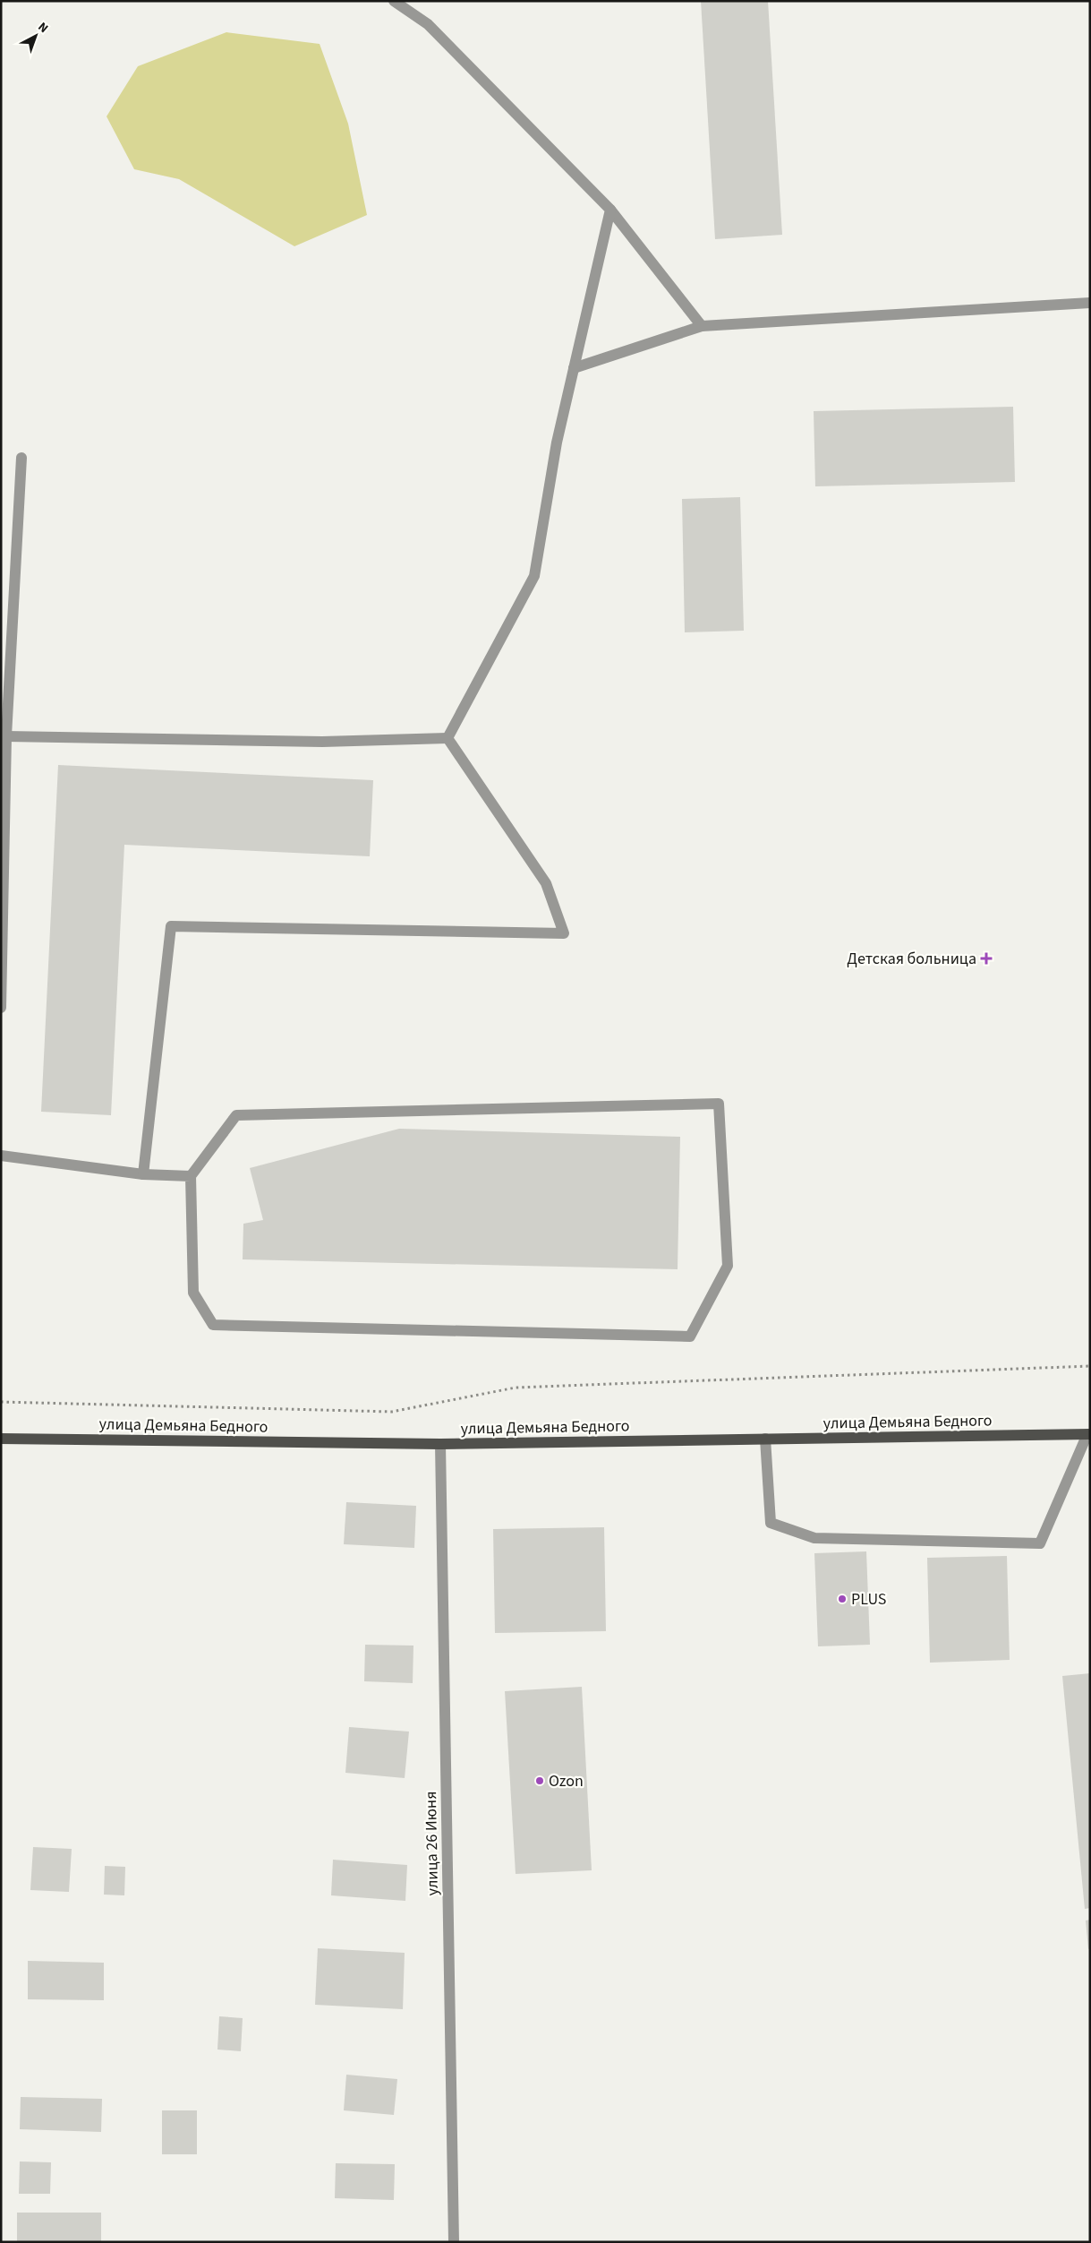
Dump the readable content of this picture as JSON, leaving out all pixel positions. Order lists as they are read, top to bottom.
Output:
{
  "streets": {
    "main road": ["улица Демьяна Бедного"],
    "street": ["улица 26 Июня"]
  },
  "crossings": [
    ["улица Демьяна Бедного", "улица 26 Июня"]
  ],
  "places": {
    "health": ["Детская больница"],
    "other": ["PLUS", "Ozon"]
  },
  "north": "top right"
}
